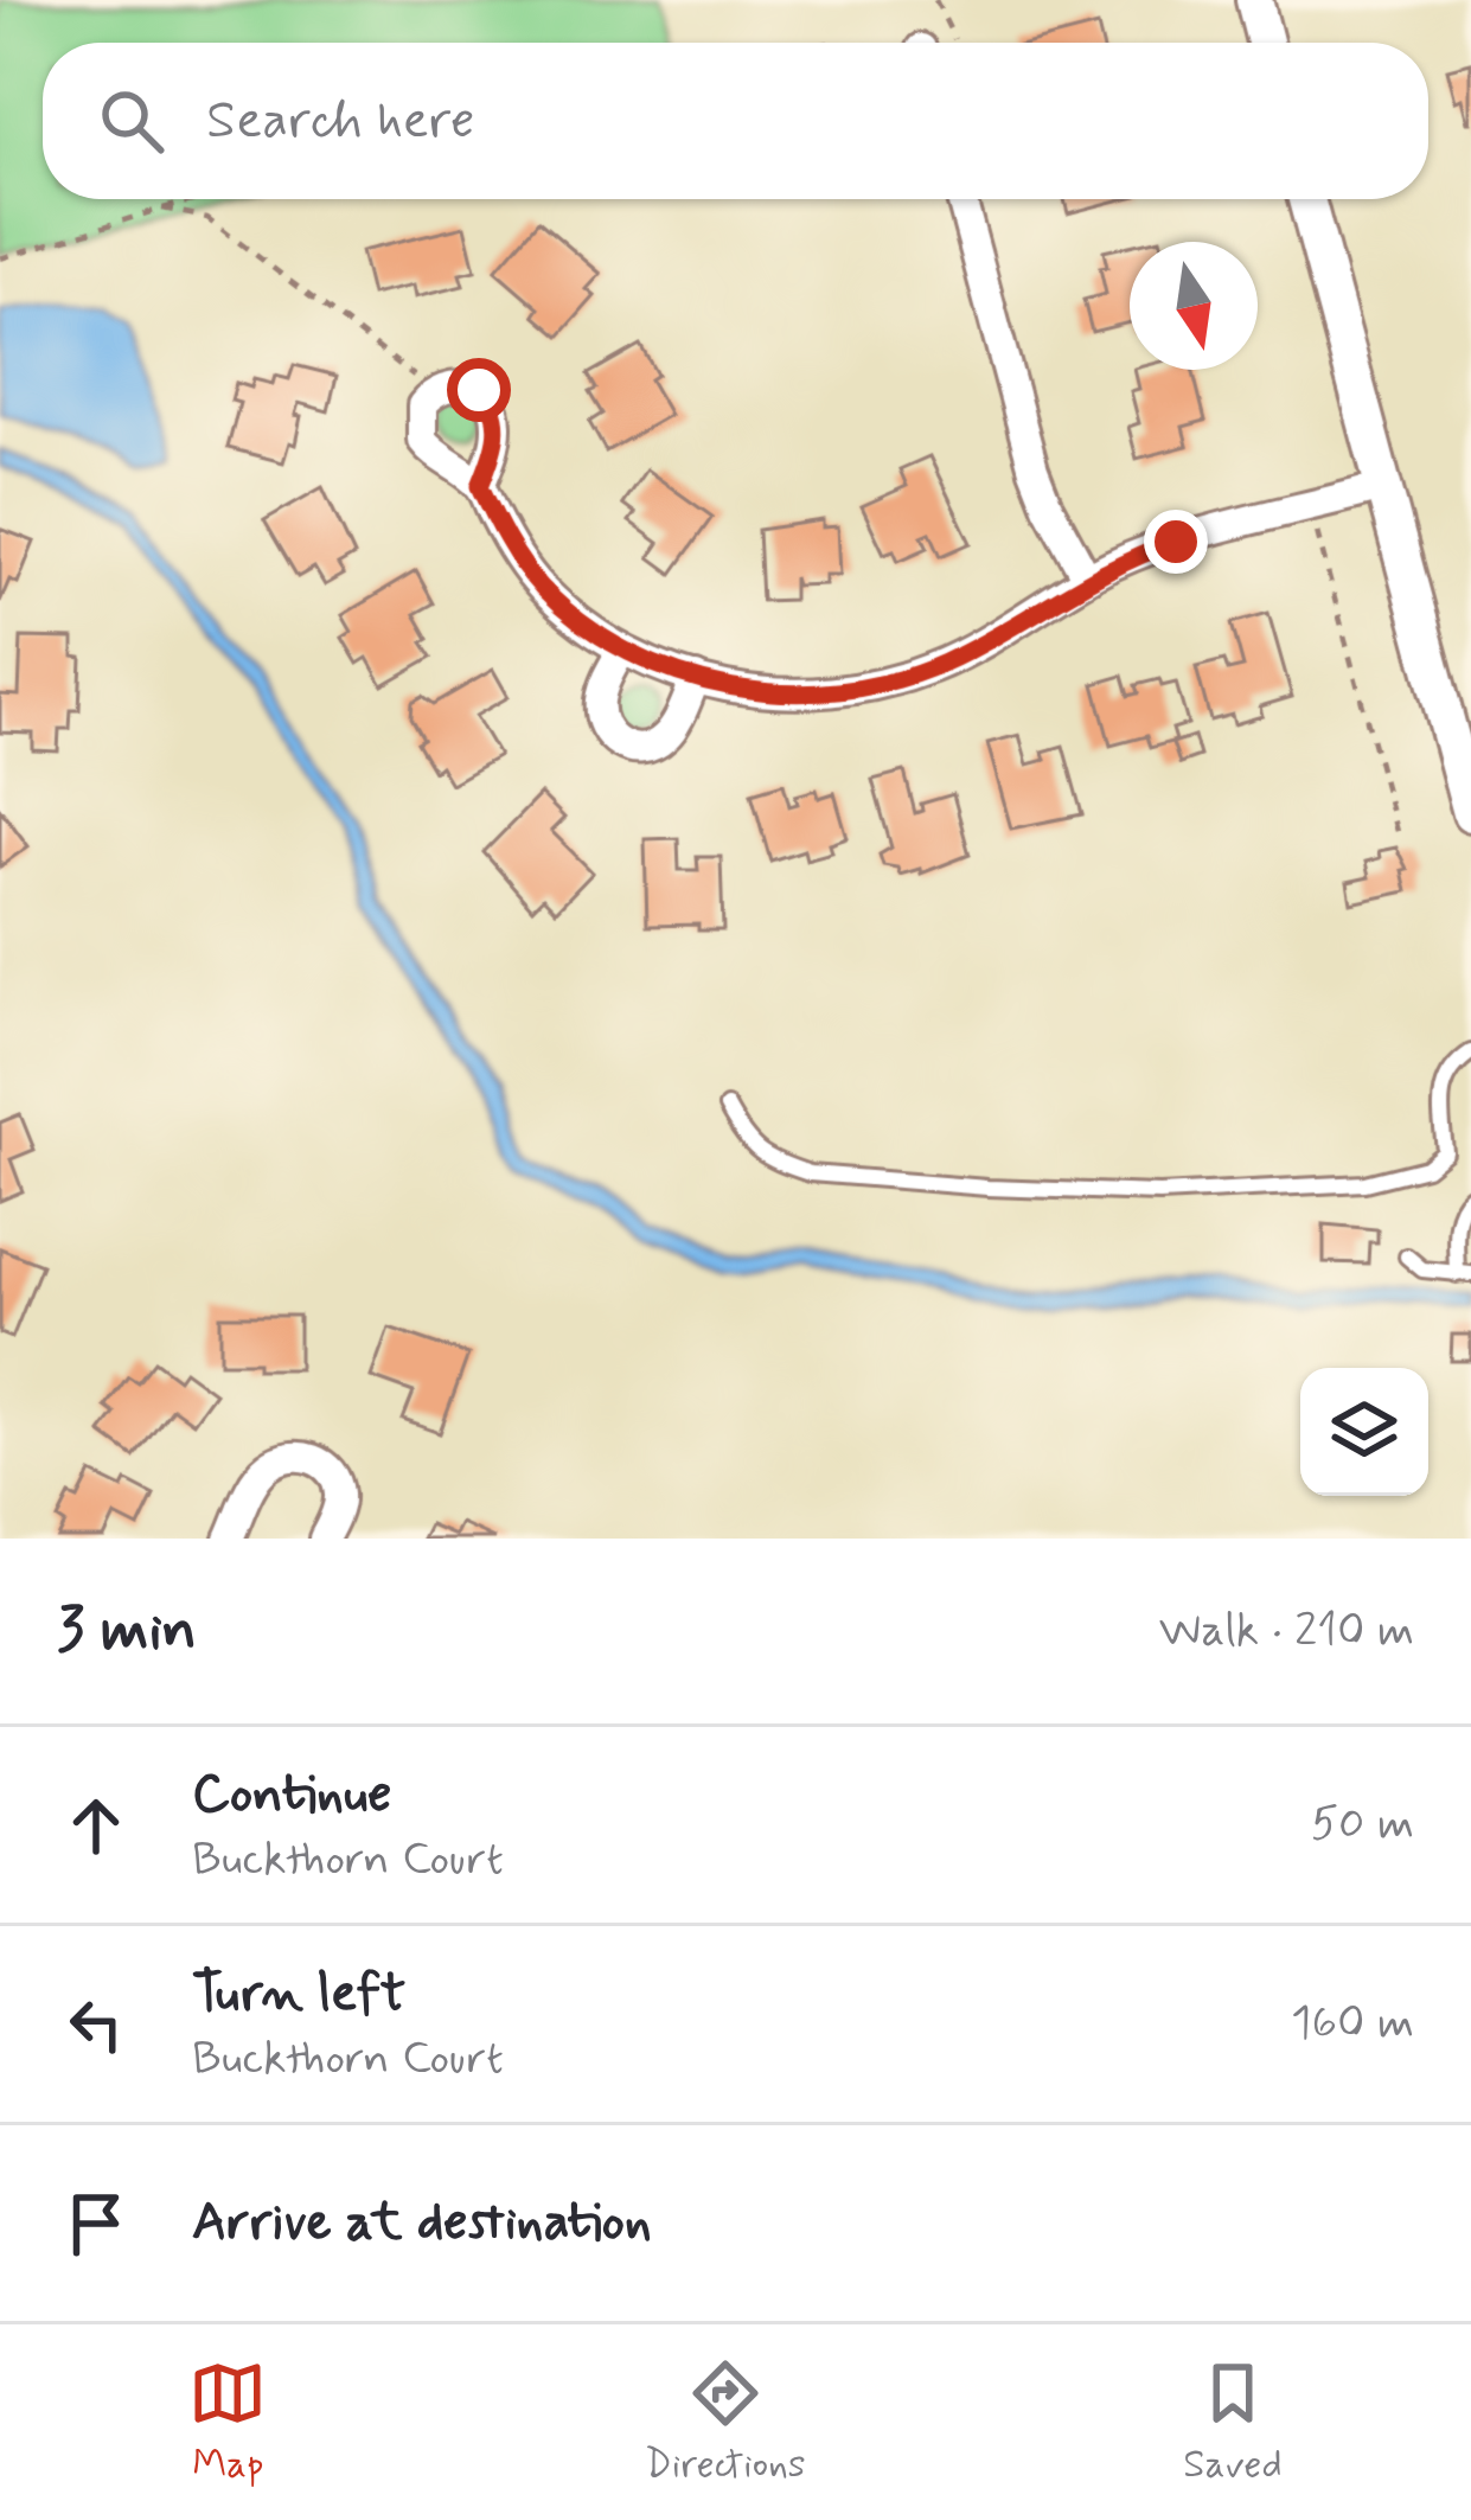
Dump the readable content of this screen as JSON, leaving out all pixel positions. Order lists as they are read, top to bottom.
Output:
{
  "north": "bottom",
  "page": {
    "search": "Search here",
    "heading": ["3 min", "Walk · 210 m"],
    "list": [
      ["Continue", "Buckthorn Court", "50 m"],
      ["Turn left", "Buckthorn Court", "160 m"],
      "Arrive at destination"
    ],
    "nav": ["Map", "Directions", "Saved"]
  }
}
